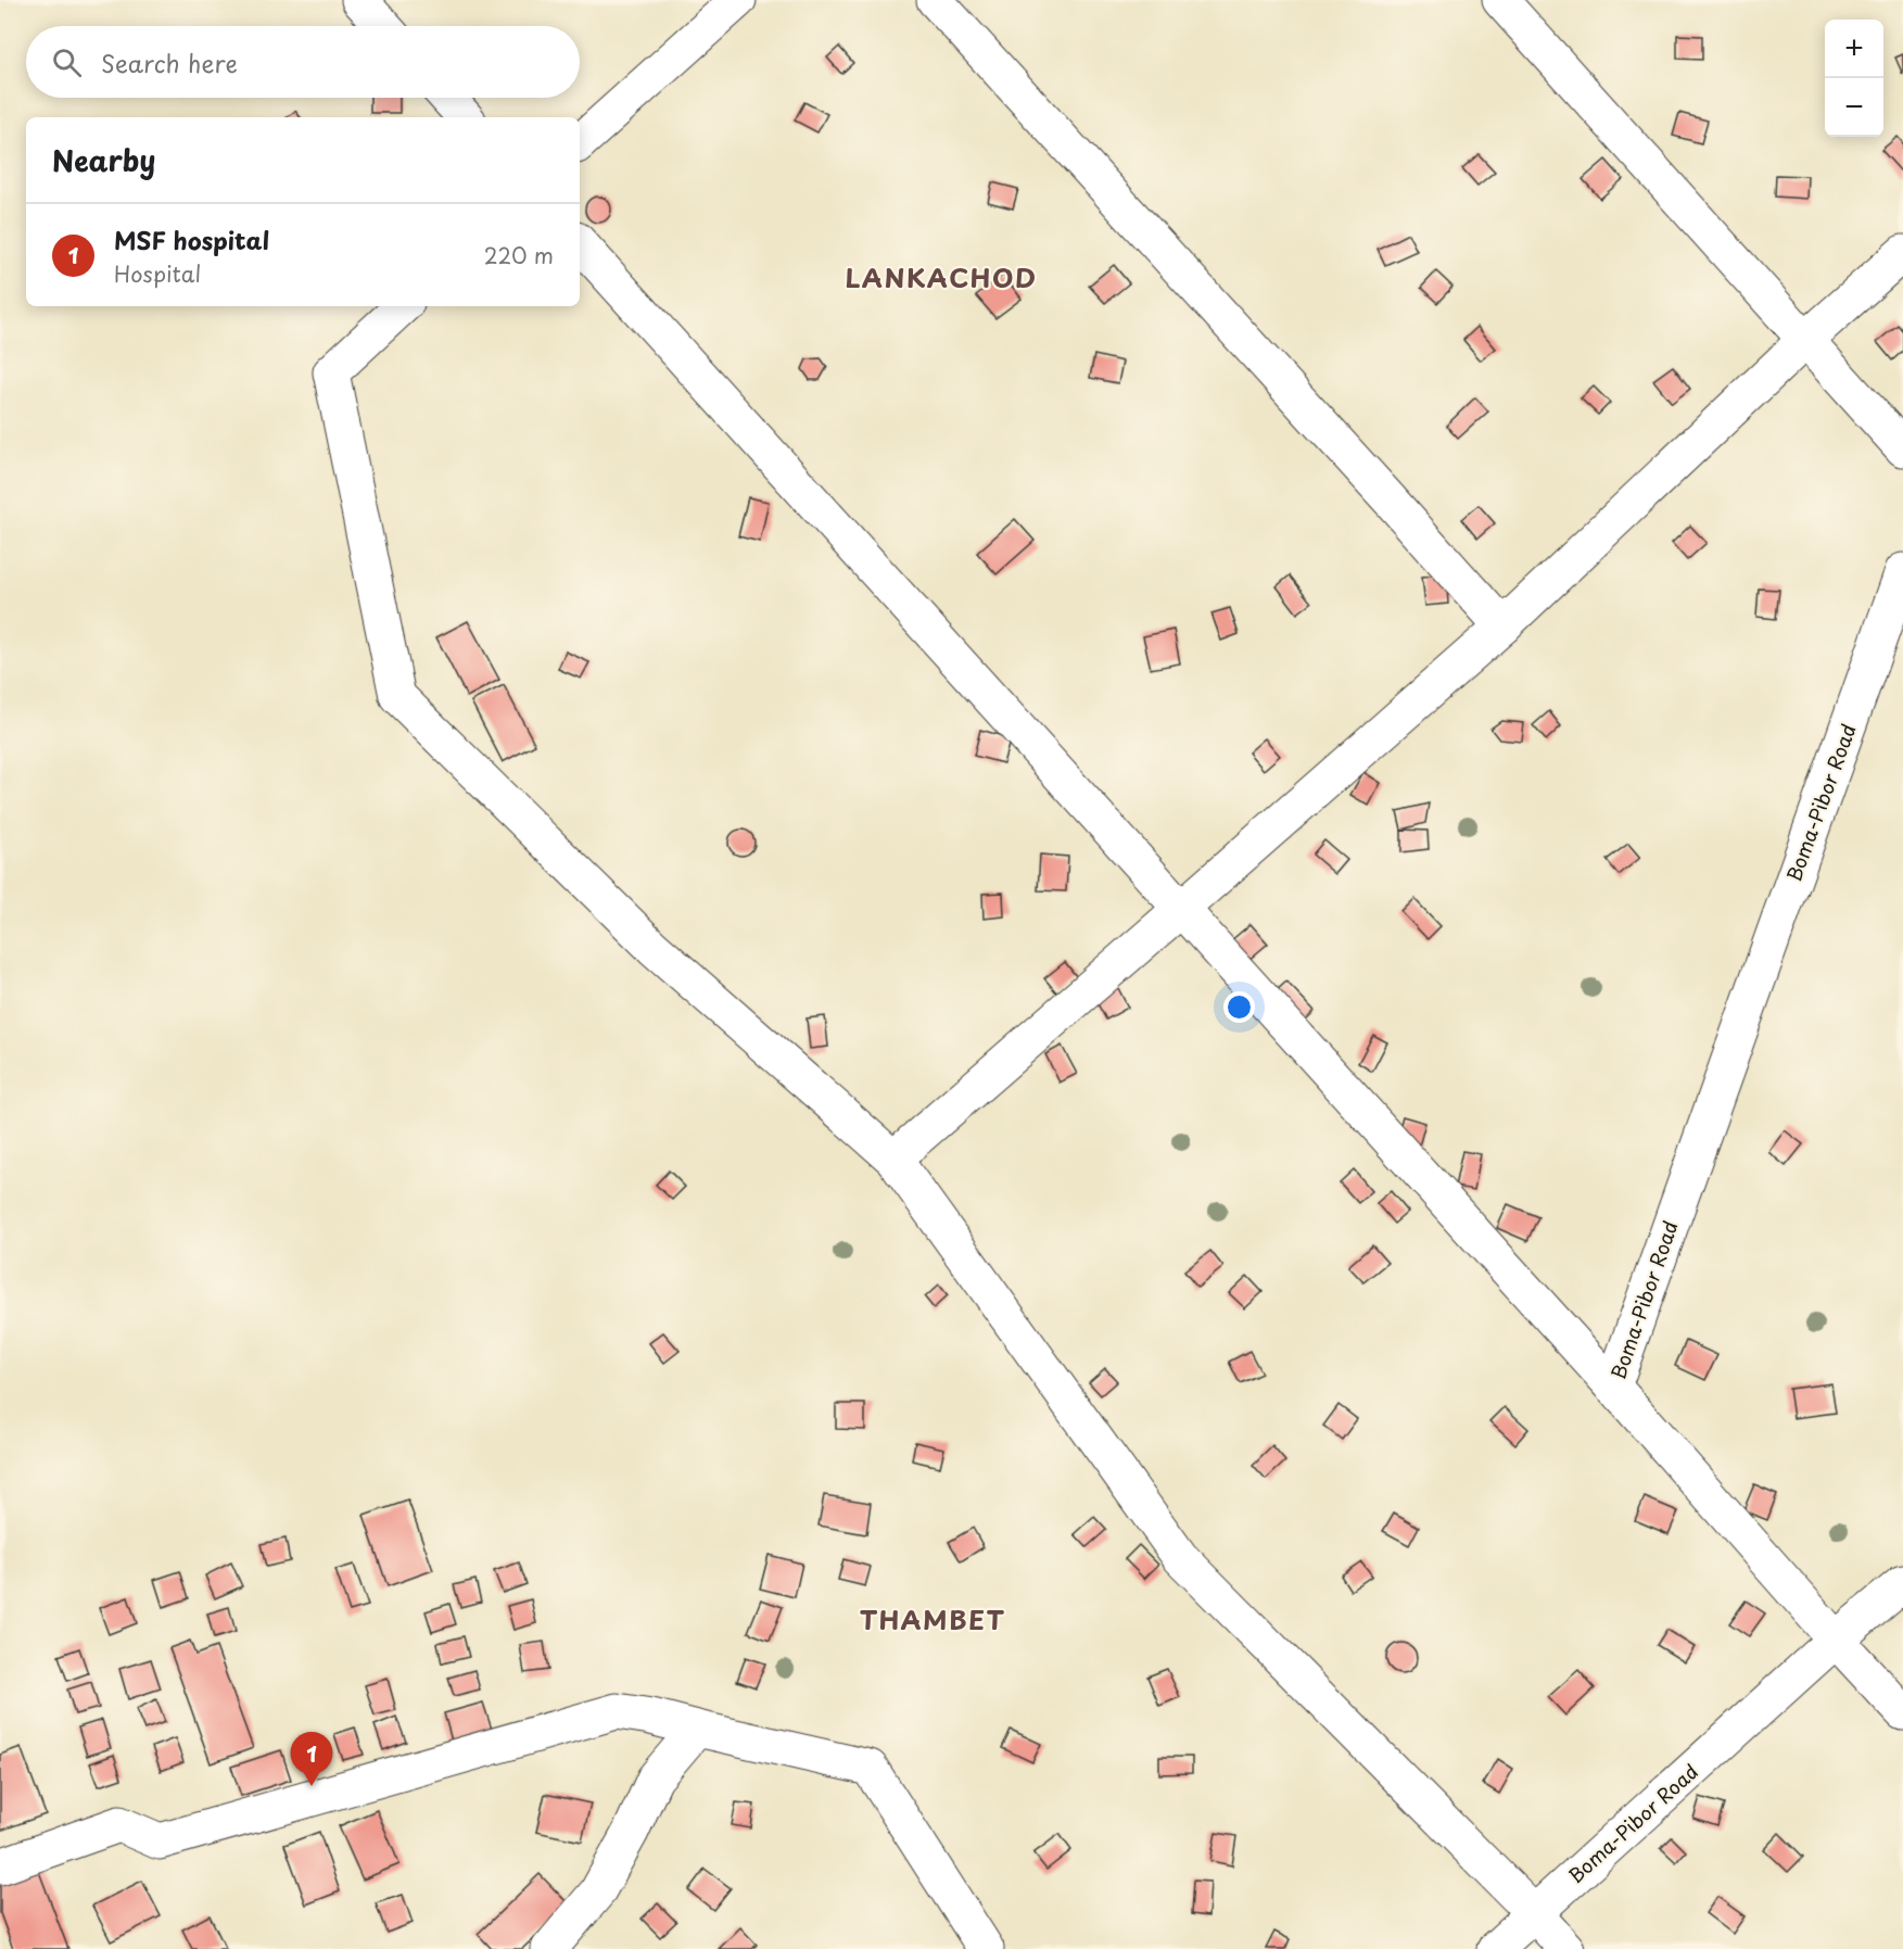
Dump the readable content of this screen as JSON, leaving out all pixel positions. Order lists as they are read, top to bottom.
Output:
{
  "streets": {
    "street": ["Boma-Pibor Road"]
  },
  "districts": ["LANKACHOD", "THAMBET"],
  "page": {
    "map_buttons": ["+", "−"],
    "search": "Search here",
    "heading": "Nearby",
    "list": [
      {
        "mark": "1",
        "name": "MSF hospital",
        "note": "Hospital",
        "value": "220 m"
      }
    ],
    "pins": "1"
  }
}
